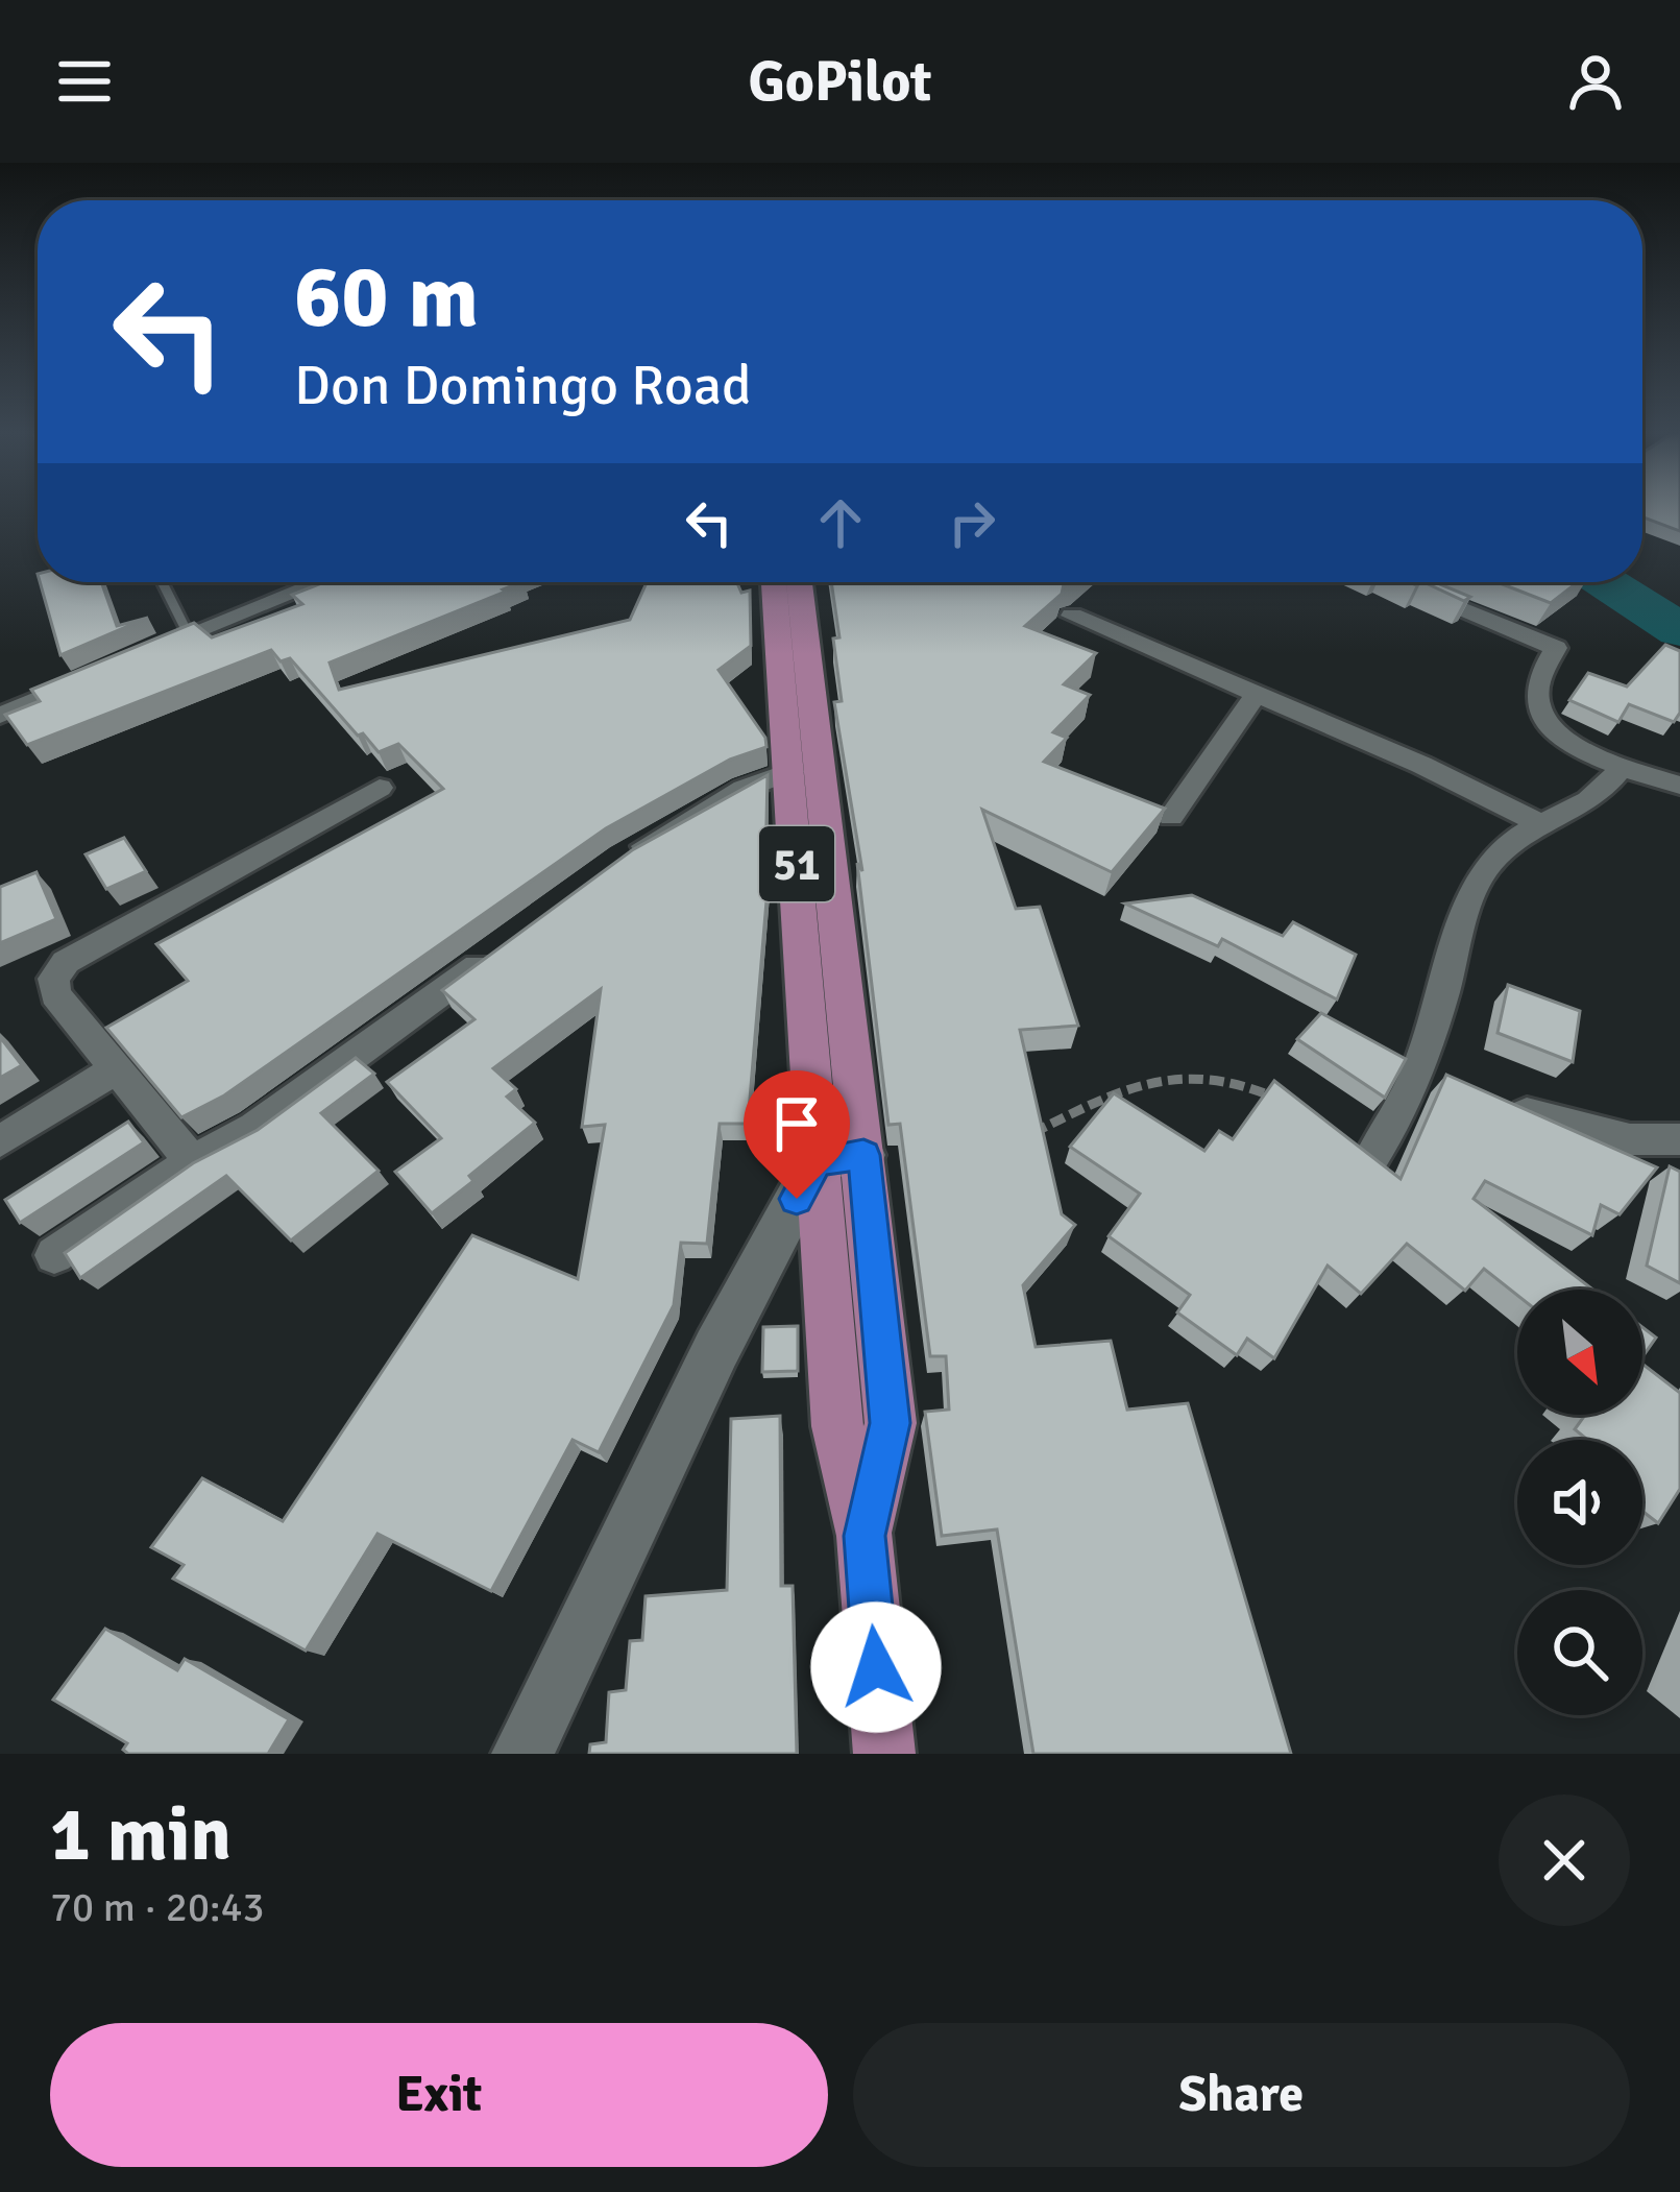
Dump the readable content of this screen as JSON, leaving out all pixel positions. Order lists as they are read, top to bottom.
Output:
{
  "streets": {
    "main road": ["51"]
  },
  "north": "bottom right",
  "page": {
    "header": "GoPilot",
    "turn": ["60 m", "Don Domingo Road"],
    "heading": ["1 min", "70 m · 20:43"],
    "buttons": ["Exit", "Share"]
  }
}
